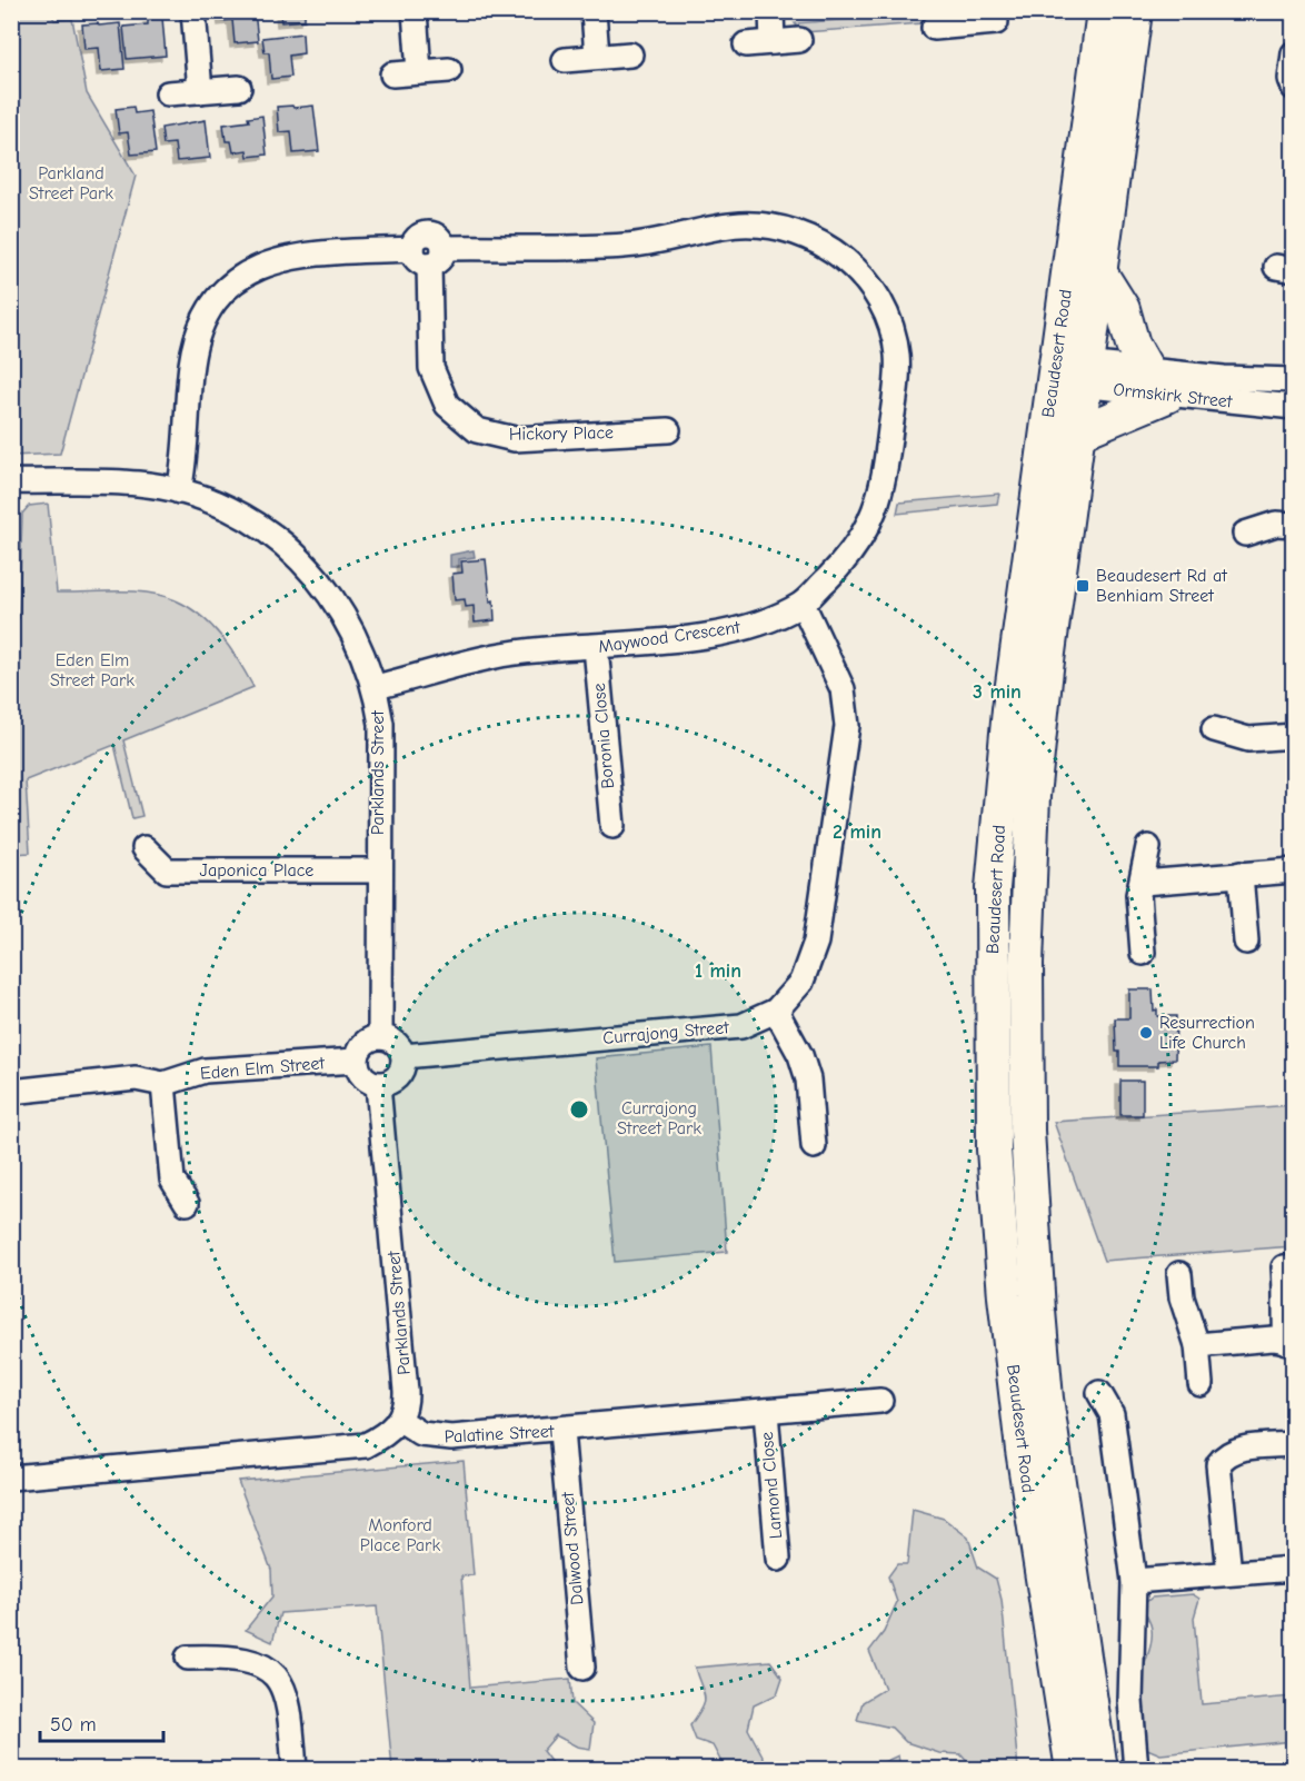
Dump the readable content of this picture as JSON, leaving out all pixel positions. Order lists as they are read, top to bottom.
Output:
{
  "streets": {
    "highway": ["Beaudesert Road"],
    "street": [
      "Ormskirk Street",
      "Hickory Place",
      "Maywood Crescent",
      "Boronia Close",
      "Parklands Street",
      "Japonica Place",
      "Currajong Street",
      "Eden Elm Street",
      "Palatine Street",
      "Lamond Close",
      "Dalwood Street"
    ]
  },
  "crossings": [
    ["Beaudesert Road", "Ormskirk Street"],
    ["Hickory Place", "Maywood Crescent"],
    ["Maywood Crescent", "Boronia Close"],
    ["Maywood Crescent", "Parklands Street"],
    ["Maywood Crescent", "Currajong Street"],
    ["Parklands Street", "Japonica Place"],
    ["Parklands Street", "Currajong Street"],
    ["Parklands Street", "Eden Elm Street"],
    ["Parklands Street", "Palatine Street"],
    ["Currajong Street", "Eden Elm Street"],
    ["Palatine Street", "Lamond Close"],
    ["Palatine Street", "Dalwood Street"]
  ],
  "parks": [
    "Parkland Street Park",
    "Eden Elm Street Park",
    "Currajong Street Park",
    "Monford Place Park"
  ],
  "places": {
    "transit": ["Beaudesert Rd at Benhiam Street"],
    "other": ["Resurrection Life Church"]
  },
  "scale_bar": "50 m",
  "rings": ["3 min", "2 min", "1 min"]
}
